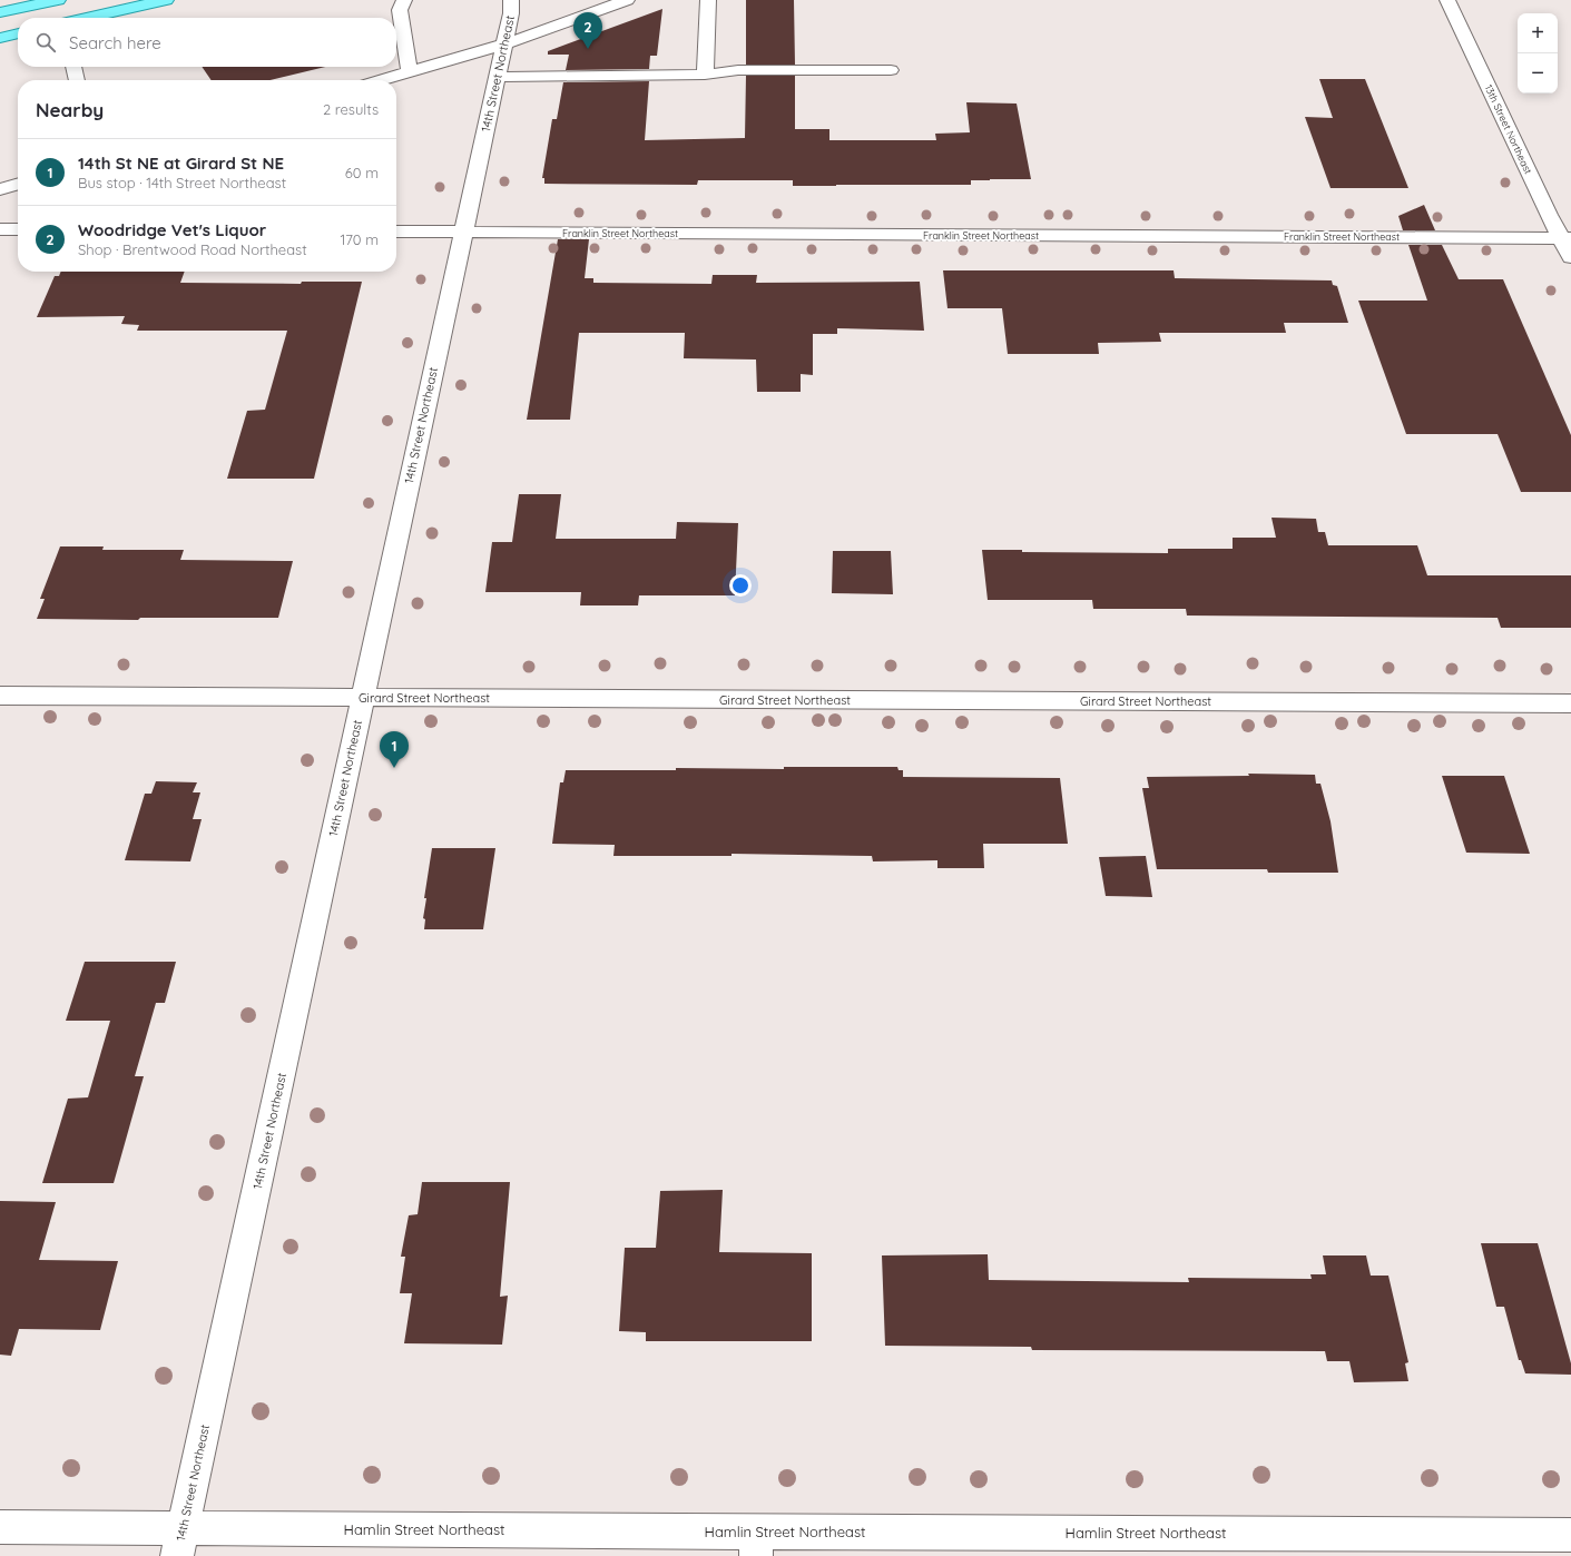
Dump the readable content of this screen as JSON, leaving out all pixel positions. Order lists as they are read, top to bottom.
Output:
{
  "streets": {
    "street": [
      "14th Street Northeast",
      "13th Street Northeast",
      "Franklin Street Northeast",
      "Girard Street Northeast",
      "Hamlin Street Northeast"
    ]
  },
  "crossings": [
    ["14th Street Northeast", "Franklin Street Northeast"],
    ["14th Street Northeast", "Girard Street Northeast"],
    ["14th Street Northeast", "Hamlin Street Northeast"],
    ["13th Street Northeast", "Franklin Street Northeast"]
  ],
  "page": {
    "pins": ["2", "1"],
    "map_buttons": ["+", "−"],
    "search": "Search here",
    "heading": ["Nearby", "2 results"],
    "list": [
      {
        "mark": "1",
        "name": "14th St NE at Girard St NE",
        "note": "Bus stop · 14th Street Northeast",
        "value": "60 m"
      },
      {
        "mark": "2",
        "name": "Woodridge Vet's Liquor",
        "note": "Shop · Brentwood Road Northeast",
        "value": "170 m"
      }
    ]
  }
}
